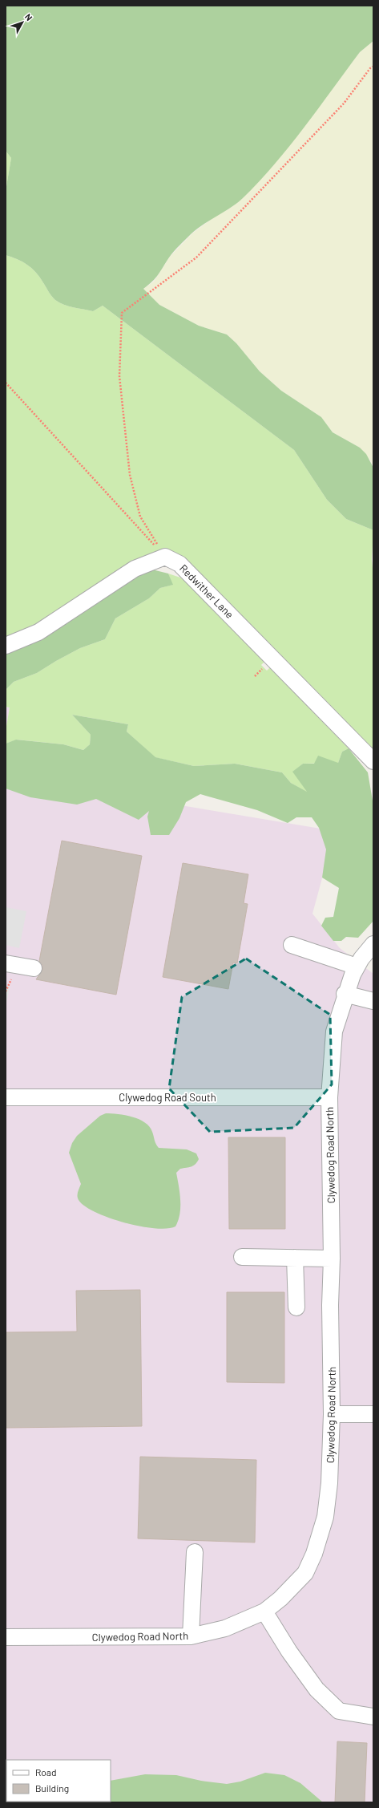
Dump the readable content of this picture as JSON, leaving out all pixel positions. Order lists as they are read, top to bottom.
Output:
{
  "streets": {
    "street": ["Redwither Lane", "Clywedog Road South", "Clywedog Road North"]
  },
  "crossings": [
    ["Clywedog Road South", "Clywedog Road North"]
  ],
  "legend": ["Road", "Building"],
  "north": "top right"
}
